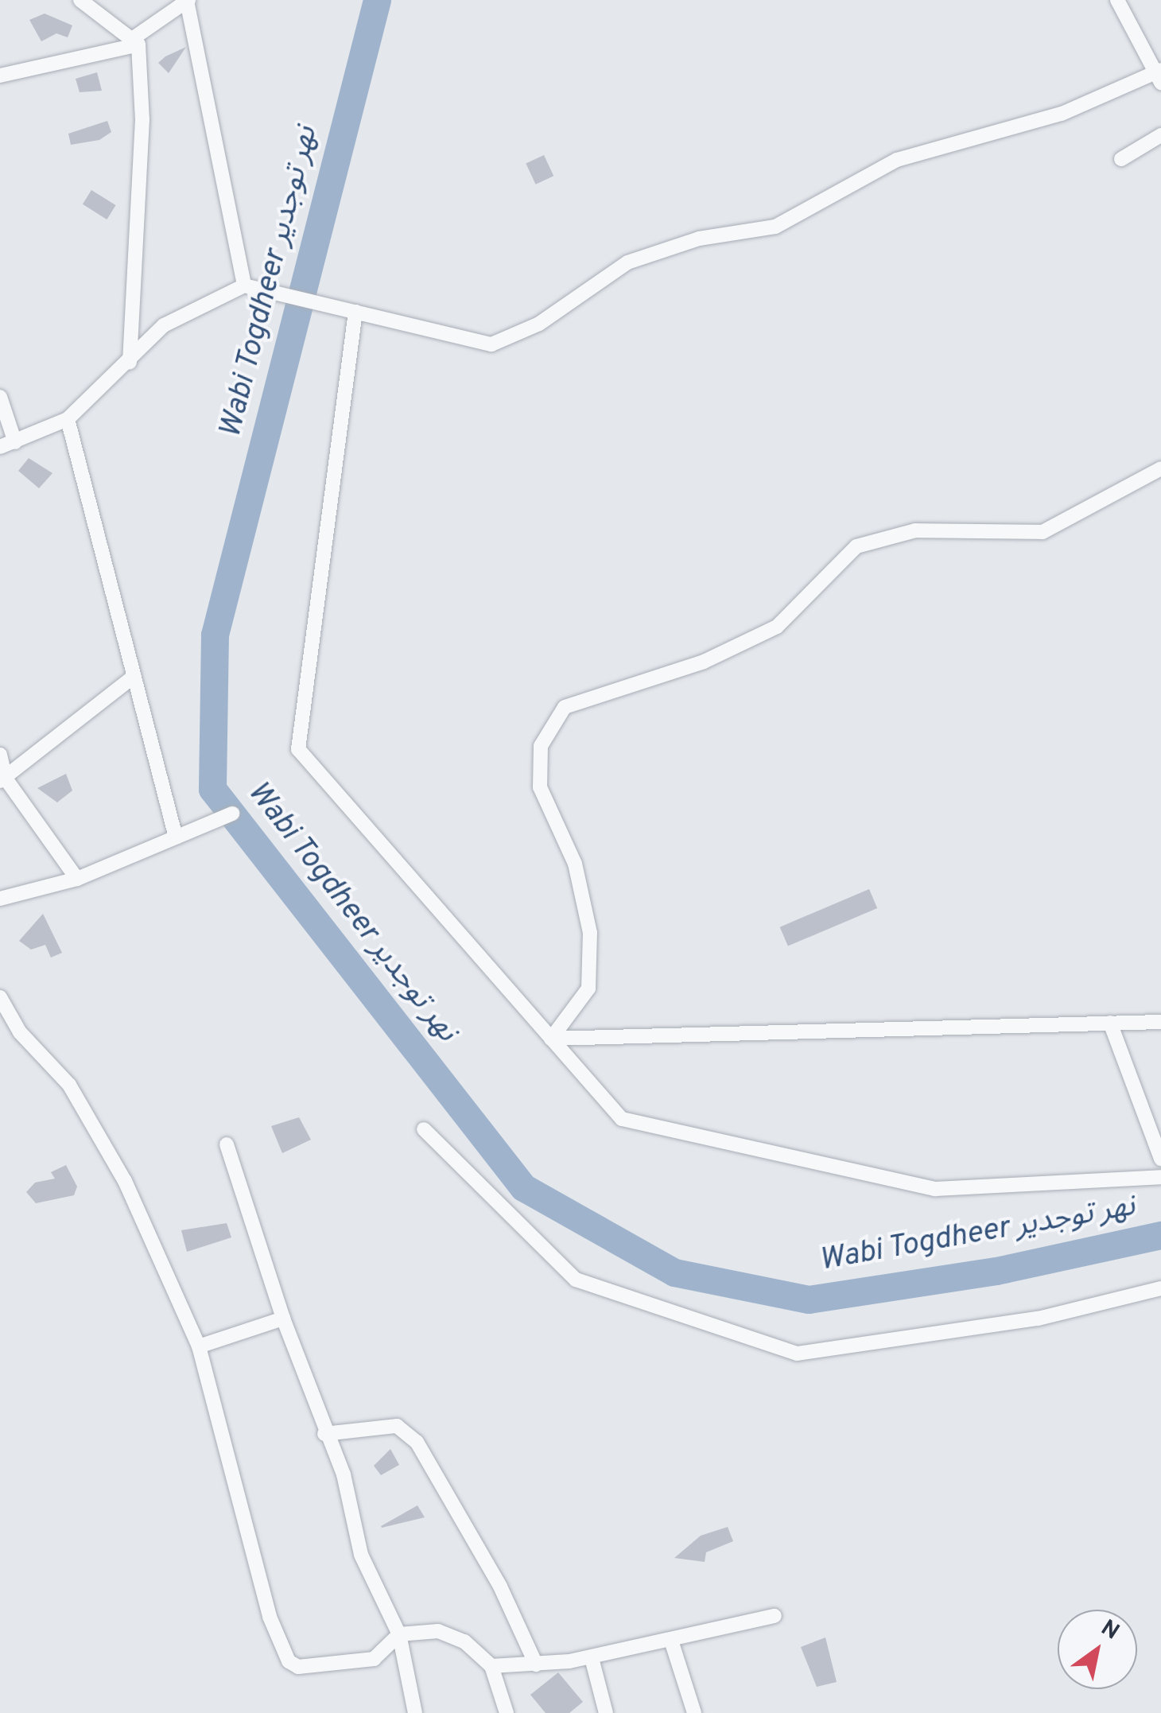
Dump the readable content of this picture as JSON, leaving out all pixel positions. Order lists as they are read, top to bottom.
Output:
{
  "water": ["Wabi Togdheer نهر توجدير"],
  "north": "top right"
}
